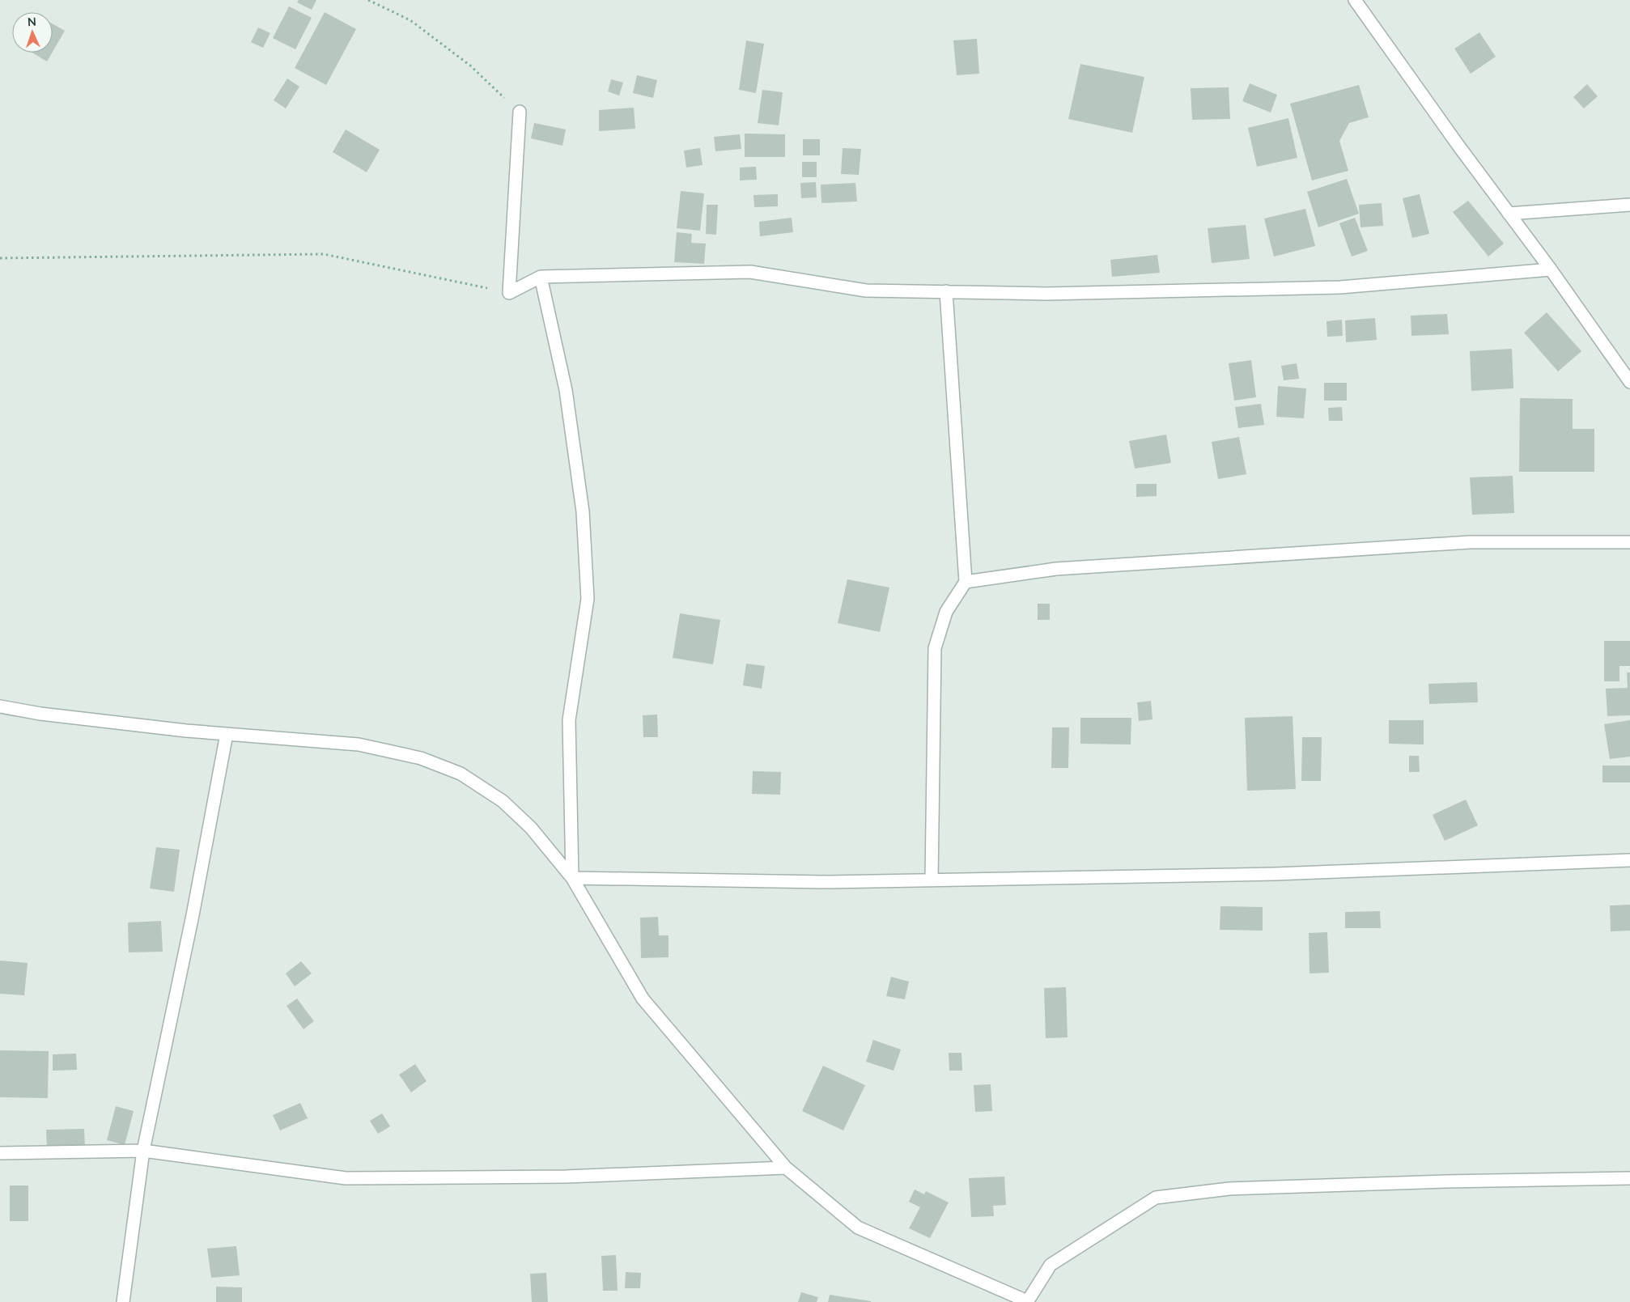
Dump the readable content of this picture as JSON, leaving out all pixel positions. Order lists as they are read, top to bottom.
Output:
{
  "north": "top"
}
